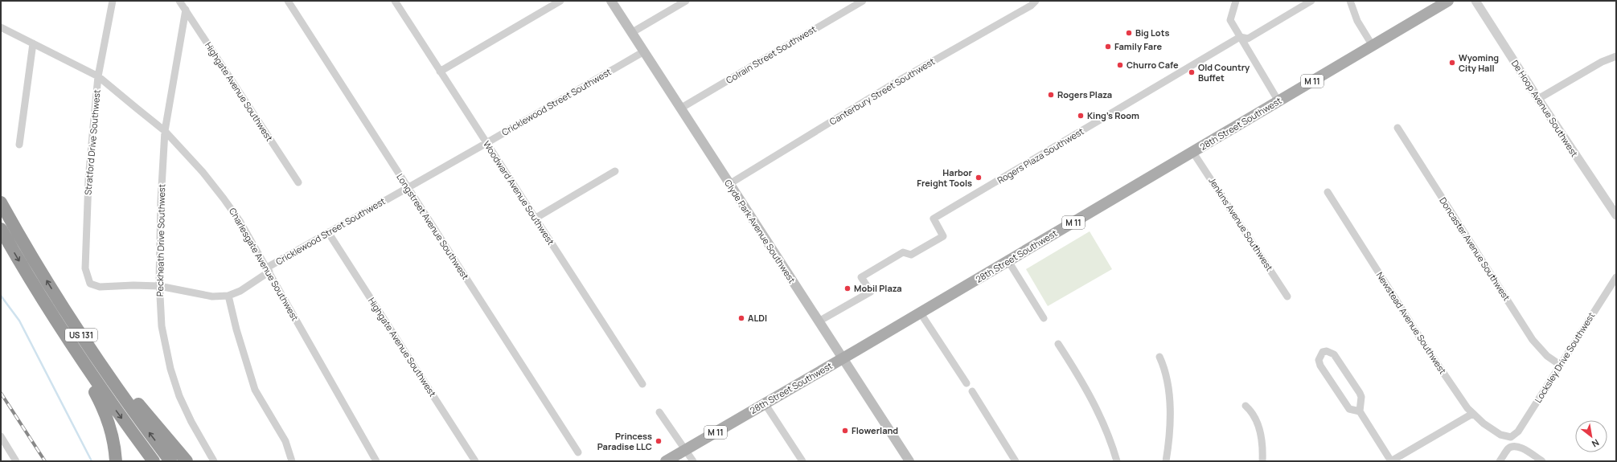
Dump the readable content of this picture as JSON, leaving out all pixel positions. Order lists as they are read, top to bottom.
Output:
{
  "streets": {
    "highway": ["US 131"],
    "main road": ["M 11", "28th Street Southwest", "Clyde Park Avenue Southwest"],
    "street": [
      "Colrain Street Southwest",
      "Highgate Avenue Southwest",
      "Canterbury Street Southwest",
      "Cricklewood Street Southwest",
      "De Hoop Avenue Southwest",
      "Stratford Drive Southwest",
      "Rogers Plaza Southwest",
      "Woodward Avenue Southwest",
      "Jenkins Avenue Southwest",
      "Longstreet Avenue Southwest",
      "Peckheath Drive Southwest",
      "Doncaster Avenue Southwest",
      "Charlesgate Avenue Southwest",
      "Newstead Avenue Southwest",
      "Locksley Drive Southwest"
    ]
  },
  "crossings": [
    ["Colrain Street Southwest", "Clyde Park Avenue Southwest"],
    ["Highgate Avenue Southwest", "Cricklewood Street Southwest"],
    ["Highgate Avenue Southwest", "Peckheath Drive Southwest"],
    ["Canterbury Street Southwest", "Clyde Park Avenue Southwest"],
    ["Cricklewood Street Southwest", "Stratford Drive Southwest"],
    ["Cricklewood Street Southwest", "Woodward Avenue Southwest"],
    ["Cricklewood Street Southwest", "Longstreet Avenue Southwest"],
    ["Cricklewood Street Southwest", "Clyde Park Avenue Southwest"],
    ["Cricklewood Street Southwest", "Peckheath Drive Southwest"],
    ["Cricklewood Street Southwest", "Charlesgate Avenue Southwest"],
    ["28th Street Southwest", "Jenkins Avenue Southwest"],
    ["28th Street Southwest", "Clyde Park Avenue Southwest"],
    ["Stratford Drive Southwest", "Charlesgate Avenue Southwest"],
    ["Rogers Plaza Southwest", "Clyde Park Avenue Southwest"],
    ["Peckheath Drive Southwest", "Charlesgate Avenue Southwest"],
    ["Doncaster Avenue Southwest", "Locksley Drive Southwest"],
    ["Newstead Avenue Southwest", "Locksley Drive Southwest"]
  ],
  "places": [
    "Big Lots",
    "Family Fare",
    "Wyoming City Hall",
    "Churro Cafe",
    "Old Country Buffet",
    "Rogers Plaza",
    "King's Room",
    "Harbor Freight Tools",
    "Mobil Plaza",
    "ALDI",
    "Flowerland",
    "Princess Paradise LLC"
  ],
  "north": "bottom right"
}
